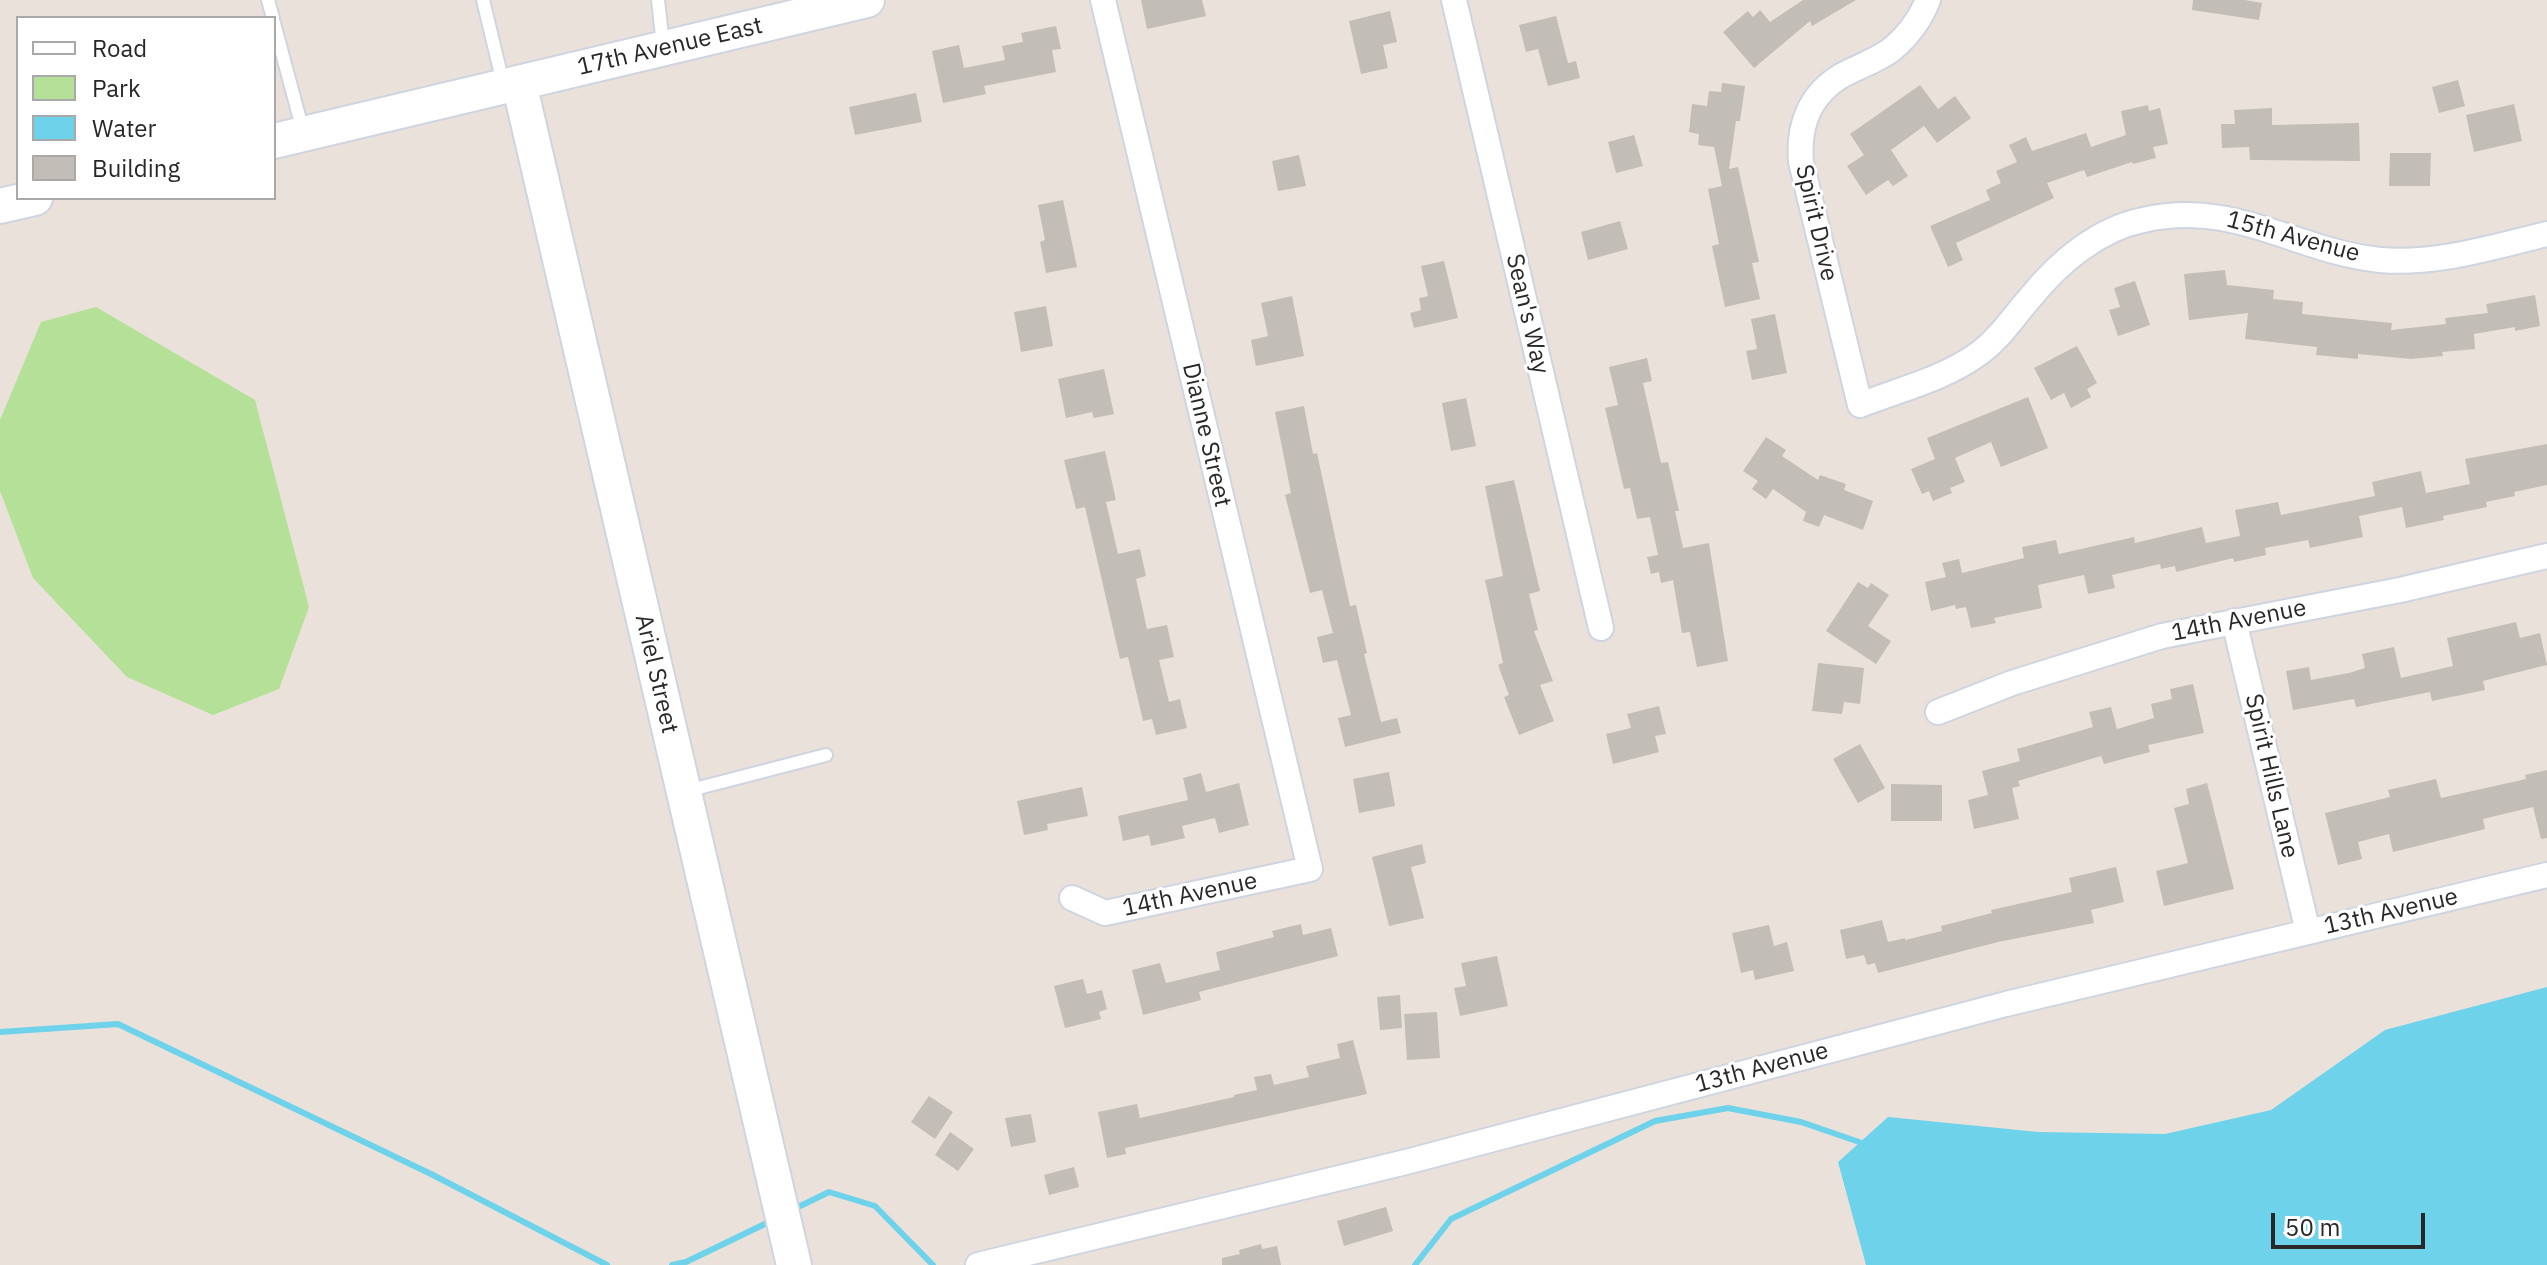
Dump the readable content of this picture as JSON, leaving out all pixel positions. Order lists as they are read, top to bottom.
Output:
{
  "streets": {
    "street": [
      "17th Avenue East",
      "Spirit Drive",
      "15th Avenue",
      "Sean's Way",
      "Dianne Street",
      "14th Avenue",
      "Ariel Street",
      "Spirit Hills Lane",
      "13th Avenue"
    ]
  },
  "crossings": [
    ["17th Avenue East", "Ariel Street"],
    ["Spirit Drive", "15th Avenue"],
    ["Dianne Street", "14th Avenue"],
    ["14th Avenue", "Spirit Hills Lane"],
    ["Spirit Hills Lane", "13th Avenue"]
  ],
  "legend": [
    "Road",
    "Park",
    "Water",
    "Building"
  ],
  "scale_bar": "50 m"
}
